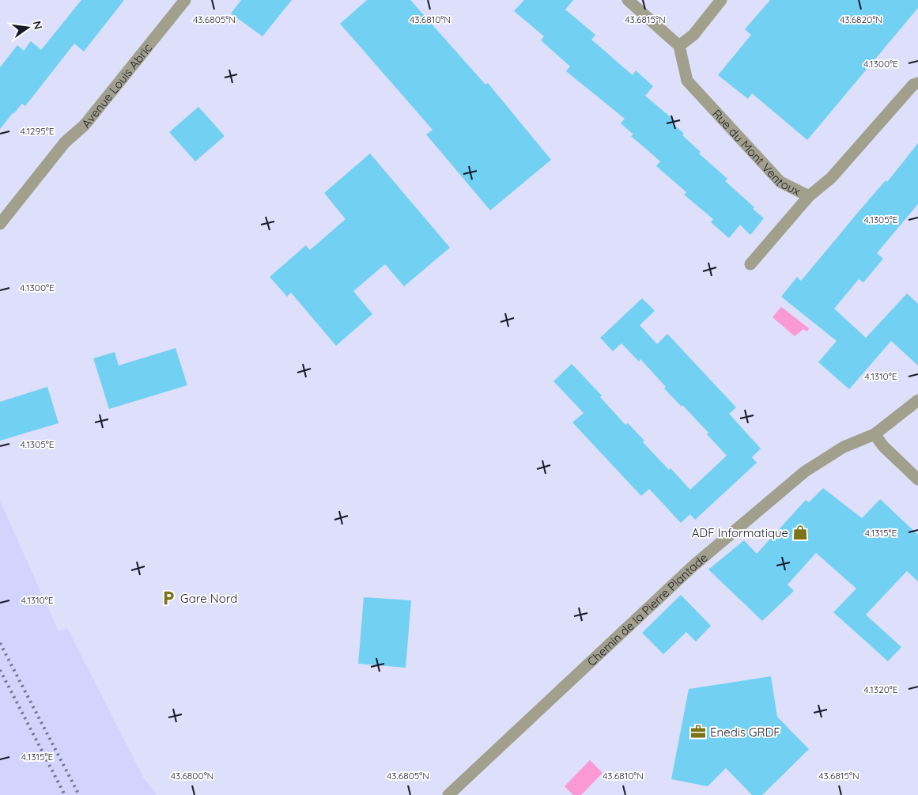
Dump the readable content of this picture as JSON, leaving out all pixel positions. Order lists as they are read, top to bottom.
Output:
{
  "streets": {
    "street": ["Avenue Louis Abric", "Rue du Mont Ventoux", "Chemin de la Pierre Plantade"]
  },
  "places": {
    "shop": ["ADF Informatique"],
    "parking": ["Gare Nord"],
    "office": ["Enedis GRDF"]
  },
  "north": "right",
  "coordinates": [
    "43.6805°N",
    "43.6810°N",
    "43.6815°N",
    "43.6820°N",
    "4.1300°E",
    "4.1295°E",
    "4.1305°E",
    "4.1310°E",
    "4.1315°E",
    "4.1320°E",
    "43.6800°N"
  ]
}
